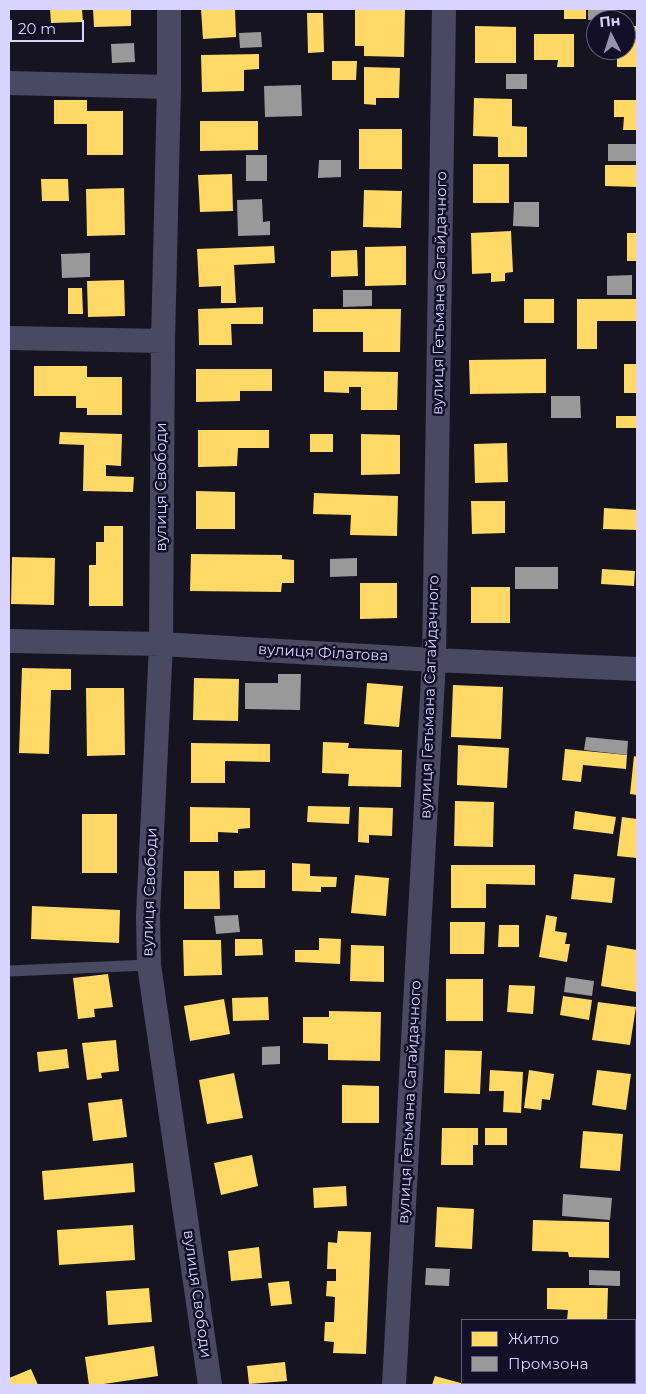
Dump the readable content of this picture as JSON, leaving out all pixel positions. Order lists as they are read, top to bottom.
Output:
{
  "streets": {
    "street": ["вулиця Гетьмана Сагайдачного", "вулиця Свободи", "вулиця Філатова"]
  },
  "crossings": [
    ["вулиця Гетьмана Сагайдачного", "вулиця Філатова"],
    ["вулиця Свободи", "вулиця Філатова"]
  ],
  "legend": ["Житло", "Промзона"],
  "scale_bar": "20 m",
  "north": "top"
}
